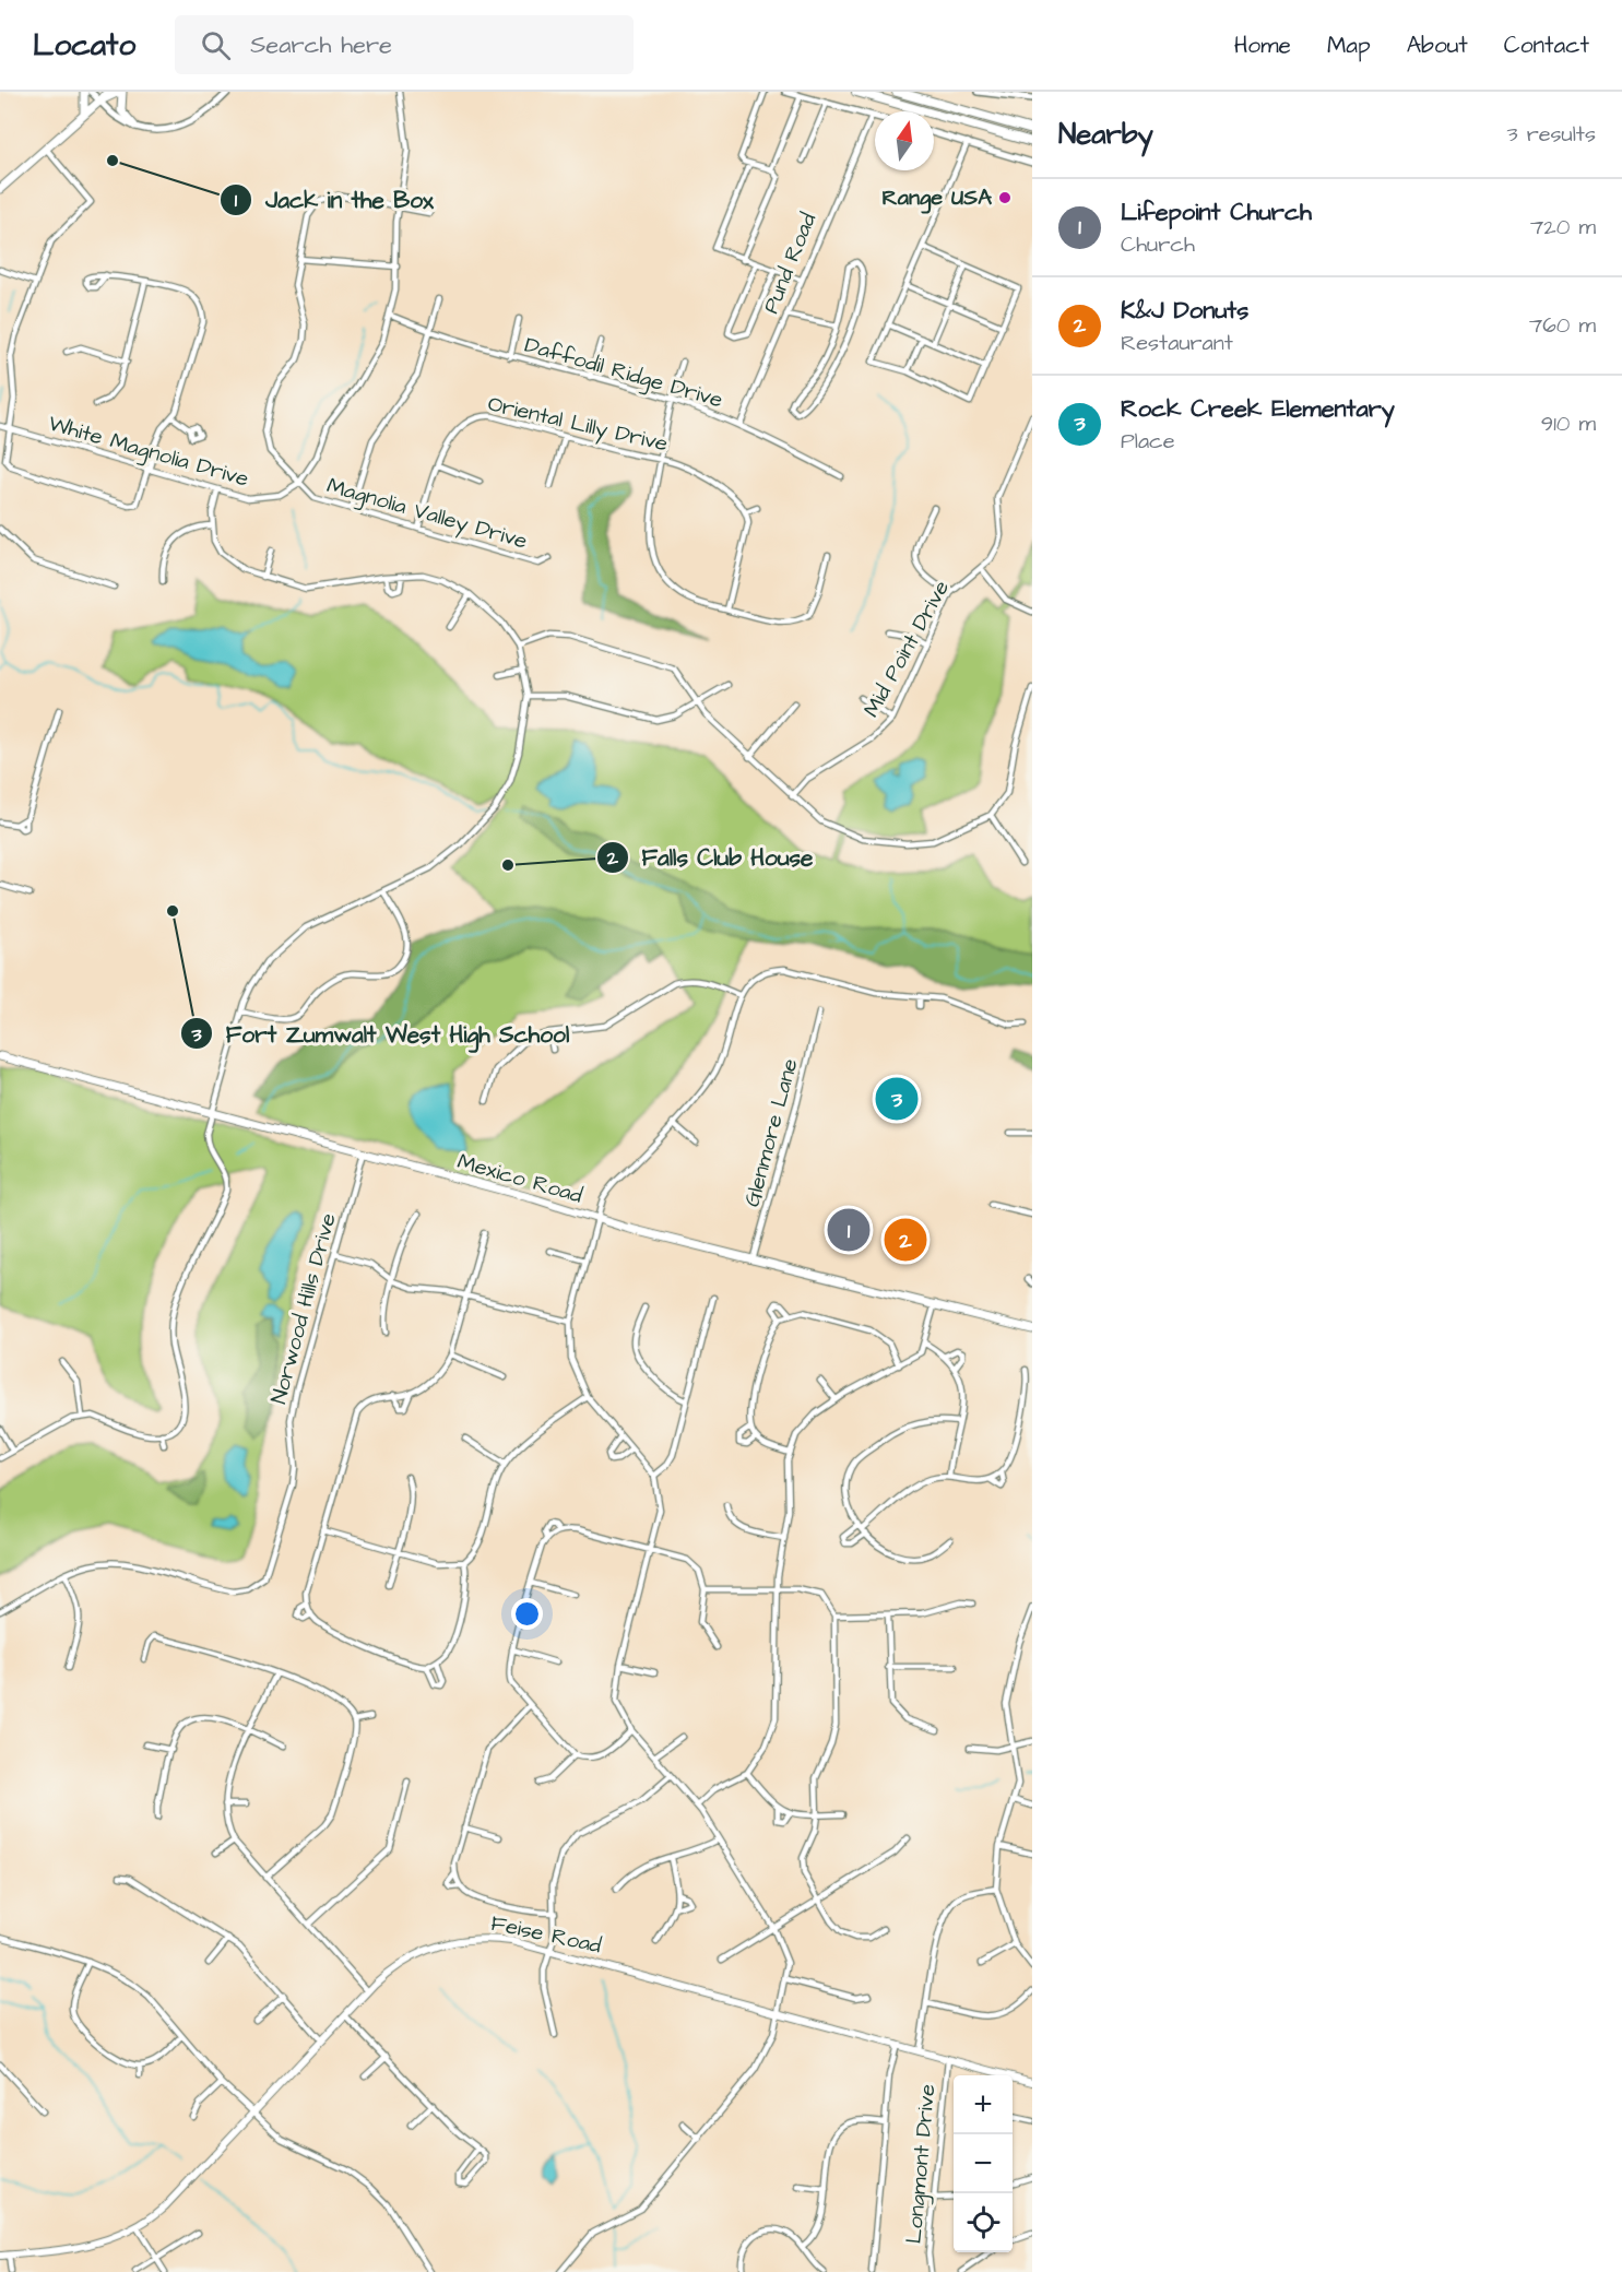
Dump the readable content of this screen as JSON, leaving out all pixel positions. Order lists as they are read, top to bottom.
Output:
{
  "streets": {
    "main road": ["Mexico Road", "Feise Road"],
    "street": [
      "Pund Road",
      "Daffodil Ridge Drive",
      "Oriental Lilly Drive",
      "White Magnolia Drive",
      "Magnolia Valley Drive",
      "Mid Point Drive",
      "Glenmore Lane",
      "Norwood Hills Drive",
      "Longmont Drive"
    ]
  },
  "crossings": [
    ["Pund Road", "Daffodil Ridge Drive"],
    ["Oriental Lilly Drive", "Magnolia Valley Drive"],
    ["White Magnolia Drive", "Magnolia Valley Drive"],
    ["Glenmore Lane", "Mexico Road"],
    ["Mexico Road", "Norwood Hills Drive"],
    ["Feise Road", "Longmont Drive"]
  ],
  "places": [
    "Jack in the Box",
    "Range USA",
    "Falls Club House",
    "Fort Zumwalt West High School"
  ],
  "north": "top",
  "page": {
    "header": "Locato",
    "search": "Search here",
    "nav": [
      "Home",
      "Map",
      "About",
      "Contact"
    ],
    "heading": ["Nearby", "3 results"],
    "list": [
      {
        "mark": "1",
        "name": "Lifepoint Church",
        "note": "Church",
        "value": "720 m"
      },
      {
        "mark": "2",
        "name": "K&J Donuts",
        "note": "Restaurant",
        "value": "760 m"
      },
      {
        "mark": "3",
        "name": "Rock Creek Elementary",
        "note": "Place",
        "value": "910 m"
      }
    ],
    "pins": ["3", "1", "2"],
    "map_buttons": ["+", "−"]
  }
}
